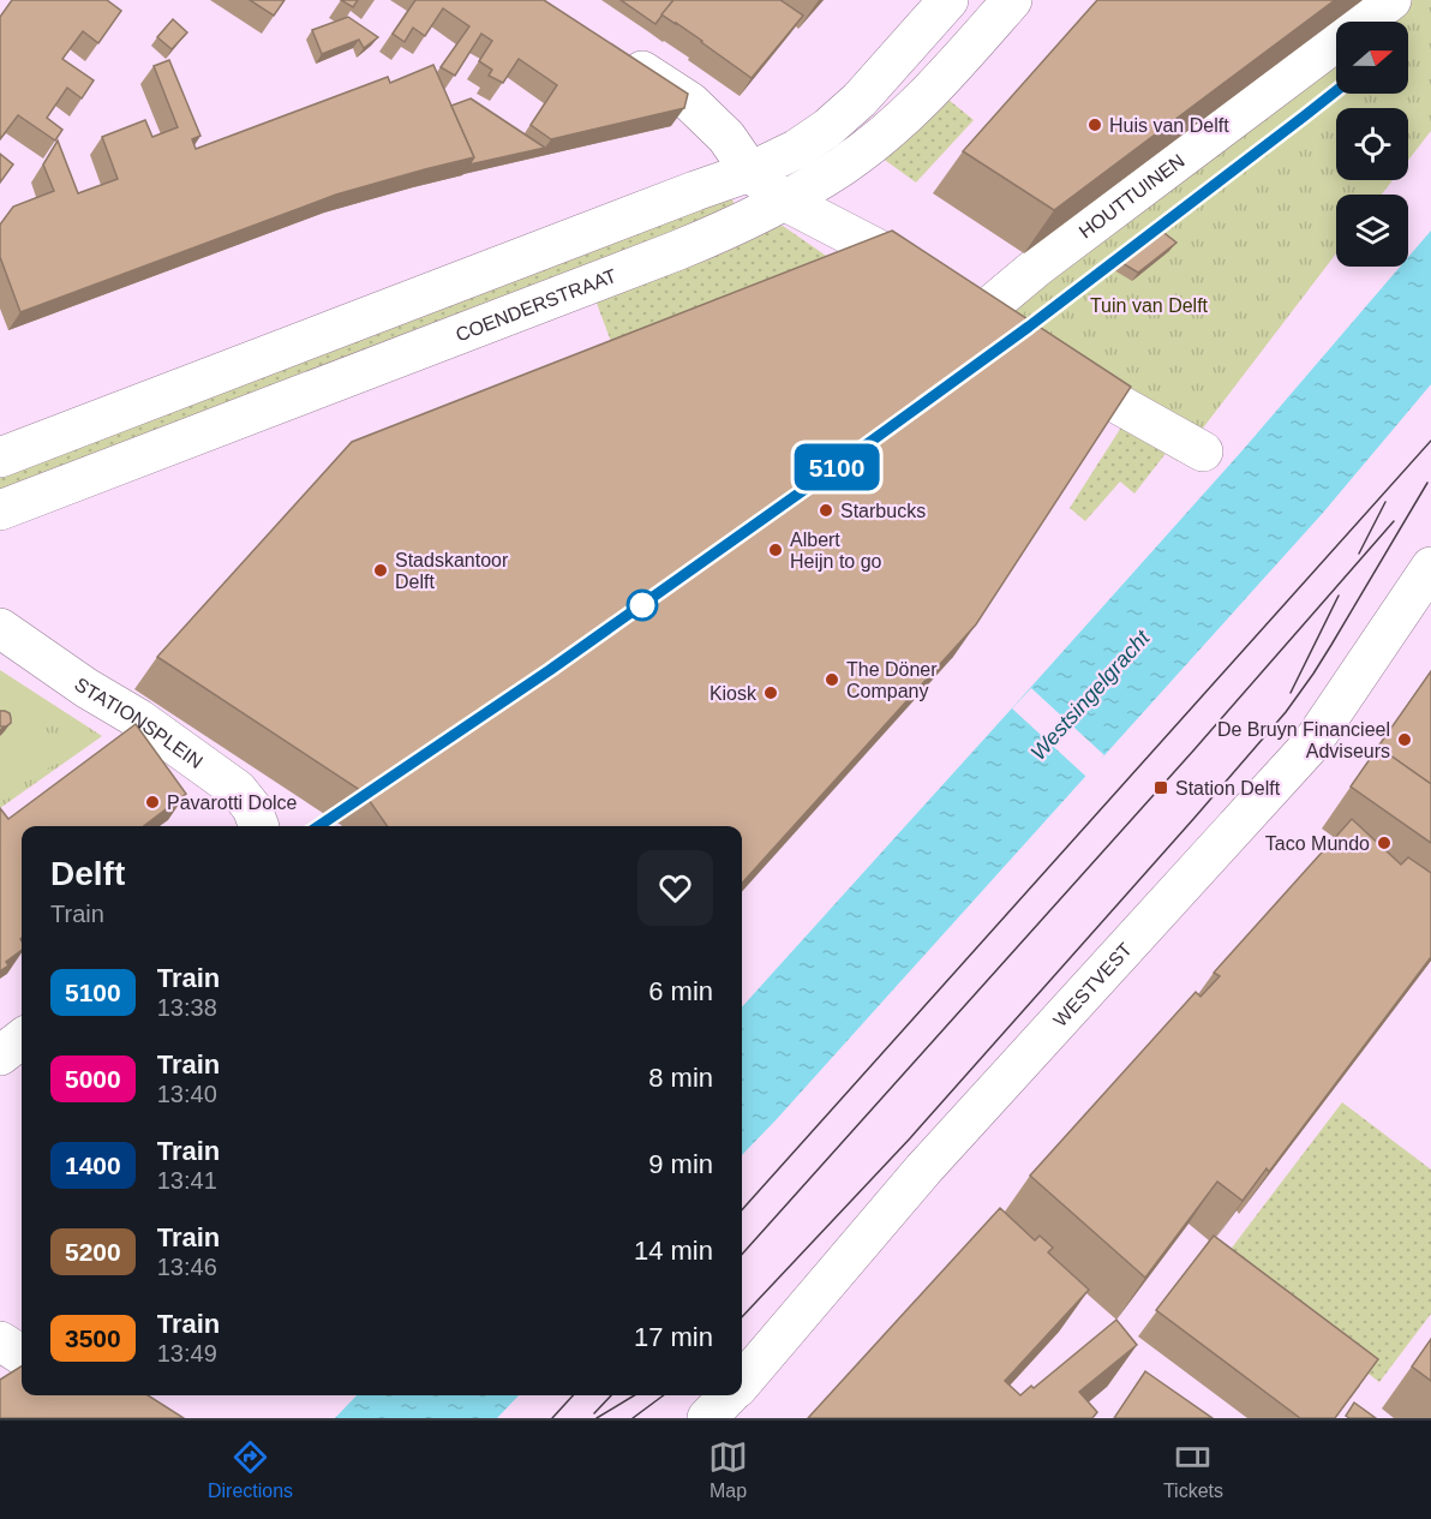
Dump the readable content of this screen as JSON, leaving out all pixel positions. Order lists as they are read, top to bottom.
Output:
{
  "streets": {
    "street": [
      "HOUTTUINEN",
      "COENDERSTRAAT",
      "STATIONSPLEIN",
      "WESTVEST"
    ]
  },
  "water": ["Westsingelgracht"],
  "parks": ["Tuin van Delft"],
  "places": {
    "other": [
      "Huis van Delft",
      "Starbucks",
      "Albert Heijn to go",
      "Stadskantoor Delft",
      "The Döner Company",
      "Kiosk",
      "De Bruyn Financieel Adviseurs",
      "Pavarotti Dolce",
      "Taco Mundo"
    ],
    "transit": ["Station Delft"]
  },
  "north": "right",
  "page": {
    "on_map": "5100",
    "heading": ["Delft", "Train"],
    "list": [
      {
        "mark": "5100",
        "name": "Train",
        "note": "13:38",
        "value": "6 min"
      },
      {
        "mark": "5000",
        "name": "Train",
        "note": "13:40",
        "value": "8 min"
      },
      {
        "mark": "1400",
        "name": "Train",
        "note": "13:41",
        "value": "9 min"
      },
      {
        "mark": "5200",
        "name": "Train",
        "note": "13:46",
        "value": "14 min"
      },
      {
        "mark": "3500",
        "name": "Train",
        "note": "13:49",
        "value": "17 min"
      }
    ],
    "tabs": ["Directions", "Map", "Tickets"]
  }
}
